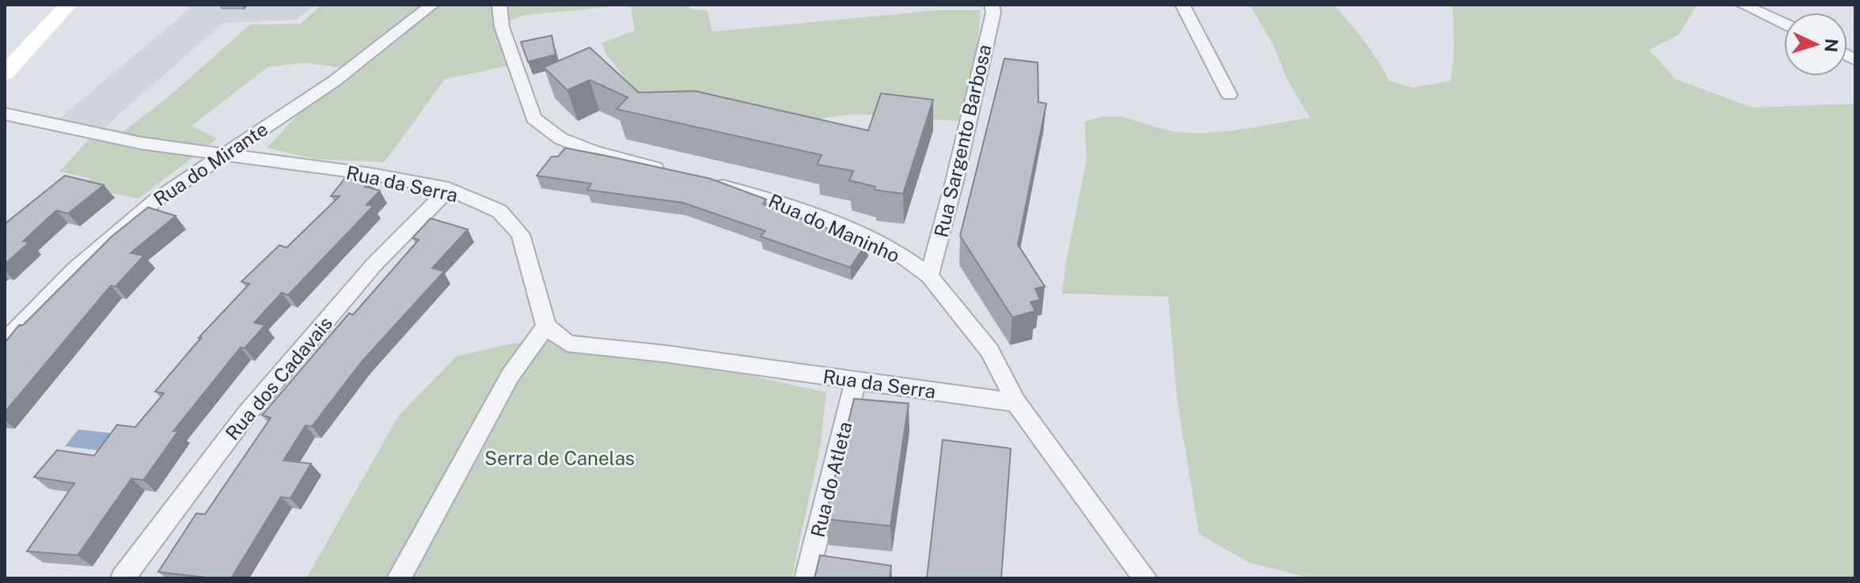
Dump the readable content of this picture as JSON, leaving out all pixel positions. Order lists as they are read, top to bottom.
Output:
{
  "streets": {
    "street": [
      "Rua Sargento Barbosa",
      "Rua do Mirante",
      "Rua da Serra",
      "Rua do Maninho",
      "Rua dos Cadavais",
      "Rua do Atleta"
    ]
  },
  "crossings": [
    ["Rua Sargento Barbosa", "Rua do Maninho"],
    ["Rua do Mirante", "Rua da Serra"],
    ["Rua da Serra", "Rua do Maninho"],
    ["Rua da Serra", "Rua dos Cadavais"],
    ["Rua da Serra", "Rua do Atleta"]
  ],
  "parks": ["Serra de Canelas"],
  "north": "right"
}
